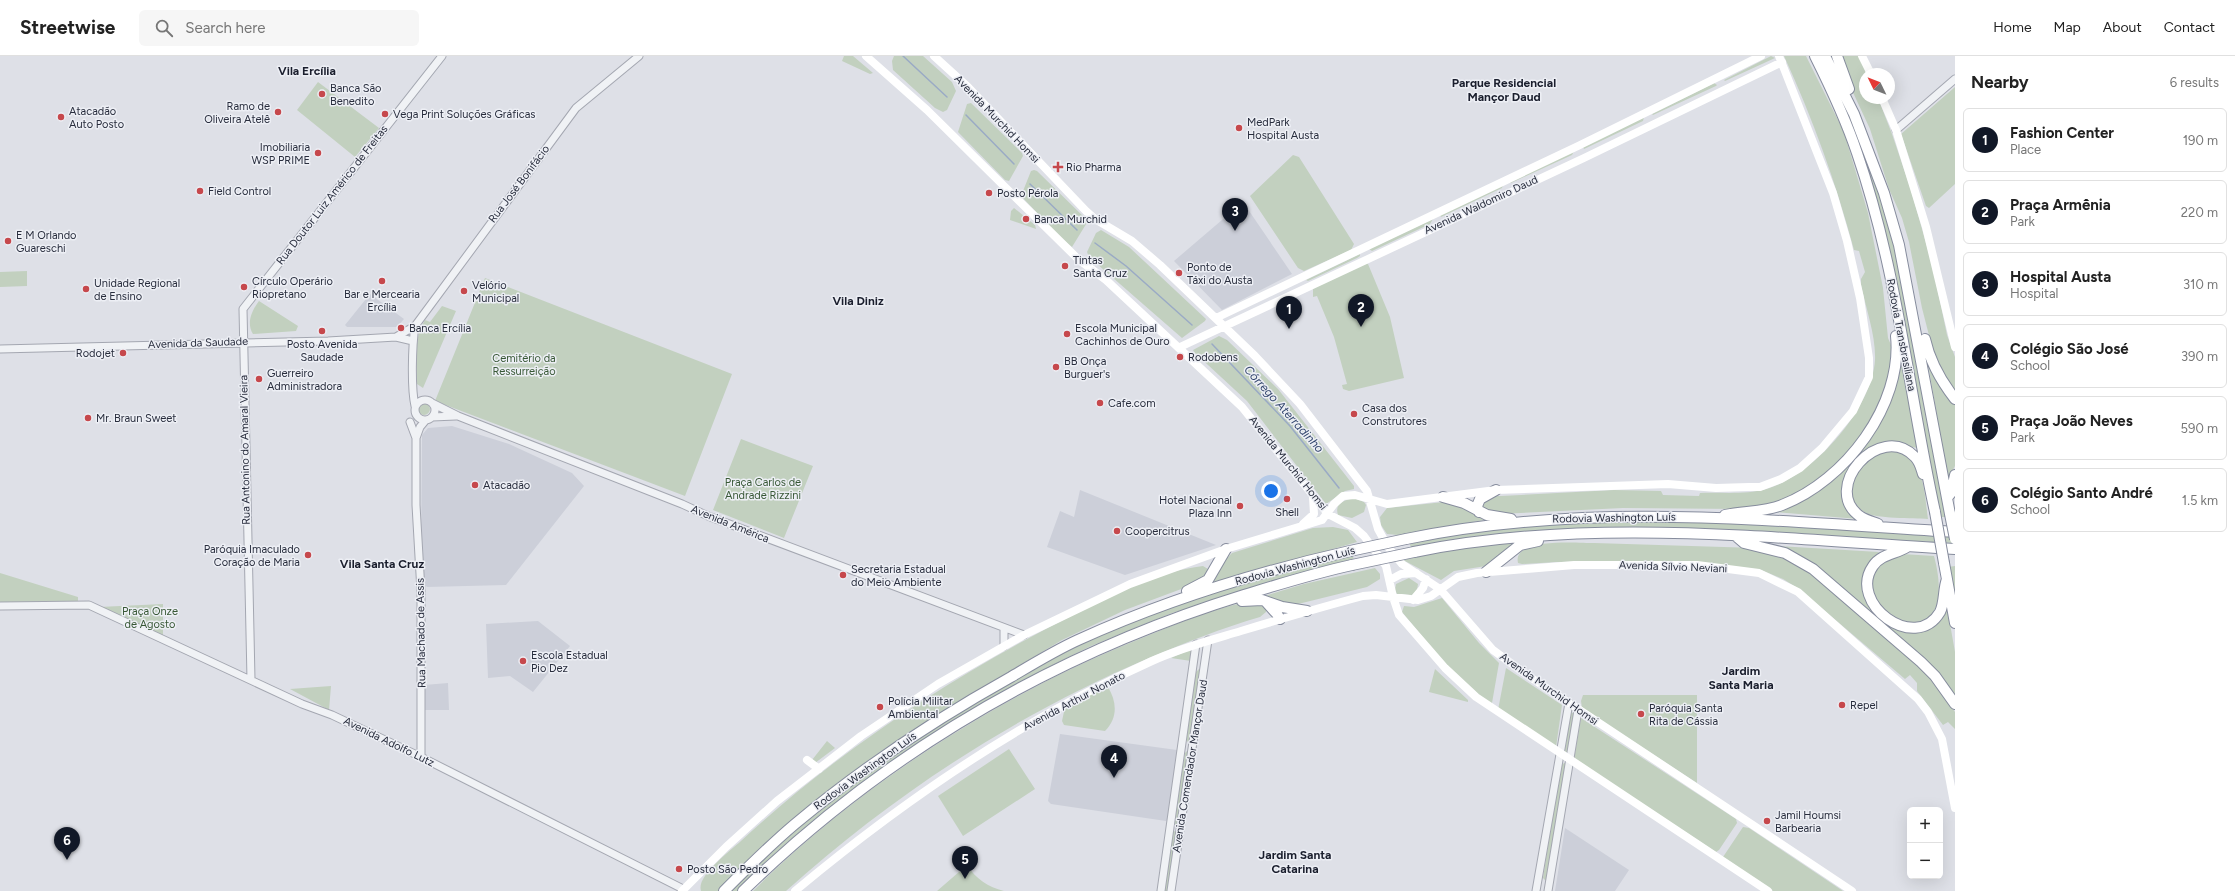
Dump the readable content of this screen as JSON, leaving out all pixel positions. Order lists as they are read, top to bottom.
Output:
{
  "streets": {
    "highway": ["Rodovia Transbrasiliana", "Rodovia Washington Luís"],
    "main road": [
      "Avenida Murchid Homsi",
      "Avenida Waldomiro Daud",
      "Avenida Sílvio Neviani",
      "Avenida Arthur Nonato"
    ],
    "street": [
      "Rua José Bonifácio",
      "Rua Doutor Luiz Américo de Freitas",
      "Avenida da Saudade",
      "Rua Antonino do Amaral Vieira",
      "Avenida América",
      "Rua Machado de Assis",
      "Avenida Adolfo Lutz",
      "Avenida Comendador Mançor Daud"
    ]
  },
  "crossings": [
    ["Avenida Murchid Homsi", "Avenida Waldomiro Daud"],
    ["Avenida Murchid Homsi", "Avenida Sílvio Neviani"],
    ["Avenida Murchid Homsi", "Avenida Arthur Nonato"],
    ["Rua José Bonifácio", "Avenida da Saudade"],
    ["Rua Doutor Luiz Américo de Freitas", "Avenida da Saudade"],
    ["Rua Doutor Luiz Américo de Freitas", "Rua Antonino do Amaral Vieira"],
    ["Avenida da Saudade", "Rua Antonino do Amaral Vieira"],
    ["Rua Antonino do Amaral Vieira", "Avenida Adolfo Lutz"],
    ["Avenida América", "Rua Machado de Assis"],
    ["Avenida Sílvio Neviani", "Avenida Arthur Nonato"],
    ["Rua Machado de Assis", "Avenida Adolfo Lutz"],
    ["Avenida Arthur Nonato", "Avenida Comendador Mançor Daud"]
  ],
  "districts": [
    "Vila Ercília",
    "Parque Residencial Mançor Daud",
    "Vila Diniz",
    "Vila Santa Cruz",
    "Jardim Santa Maria",
    "Jardim Santa Catarina"
  ],
  "water": ["Córrego Aterradinho"],
  "parks": ["Cemitério da Ressurreição", "Praça Carlos de Andrade Rizzini", "Praça Onze de Agosto"],
  "places": {
    "other": [
      "Banca São Benedito",
      "Ramo de Oliveira Atelê",
      "Vega Print Soluções Gráficas",
      "Atacadão Auto Posto",
      "MedPark Hospital Austa",
      "Imobiliaria WSP PRIME",
      "Field Control",
      "Posto Pérola",
      "Banca Murchid",
      "E M Orlando Guareschi",
      "Tintas Santa Cruz",
      "Ponto de Táxi do Austa",
      "Bar e Mercearia Ercília",
      "Círculo Operário Riopretano",
      "Unidade Regional de Ensino",
      "Velório Municipal",
      "Banca Ercília",
      "Posto Avenida Saudade",
      "Escola Municipal Cachinhos de Ouro",
      "Rodojet",
      "Rodobens",
      "BB Onça Burguer's",
      "Guerreiro Administradora",
      "Cafe.com",
      "Casa dos Construtores",
      "Mr. Braun Sweet",
      "Atacadão",
      "Shell",
      "Hotel Nacional Plaza Inn",
      "Coopercitrus",
      "Paróquia Imaculado Coração de Maria",
      "Secretaria Estadual do Meio Ambiente",
      "Escola Estadual Pio Dez",
      "Repel",
      "Polícia Militar Ambiental",
      "Paróquia Santa Rita de Cássia",
      "Jamil Houmsi Barbearia",
      "Posto São Pedro"
    ],
    "health": ["Rio Pharma"]
  },
  "north": "top left",
  "page": {
    "header": "Streetwise",
    "search": "Search here",
    "nav": [
      "Home",
      "Map",
      "About",
      "Contact"
    ],
    "heading": ["Nearby", "6 results"],
    "list": [
      {
        "mark": "1",
        "name": "Fashion Center",
        "note": "Place",
        "value": "190 m"
      },
      {
        "mark": "2",
        "name": "Praça Armênia",
        "note": "Park",
        "value": "220 m"
      },
      {
        "mark": "3",
        "name": "Hospital Austa",
        "note": "Hospital",
        "value": "310 m"
      },
      {
        "mark": "4",
        "name": "Colégio São José",
        "note": "School",
        "value": "390 m"
      },
      {
        "mark": "5",
        "name": "Praça João Neves",
        "note": "Park",
        "value": "590 m"
      },
      {
        "mark": "6",
        "name": "Colégio Santo André",
        "note": "School",
        "value": "1.5 km"
      }
    ],
    "pins": [
      "3",
      "2",
      "1",
      "4",
      "6",
      "5"
    ],
    "map_buttons": ["+", "−"]
  }
}
